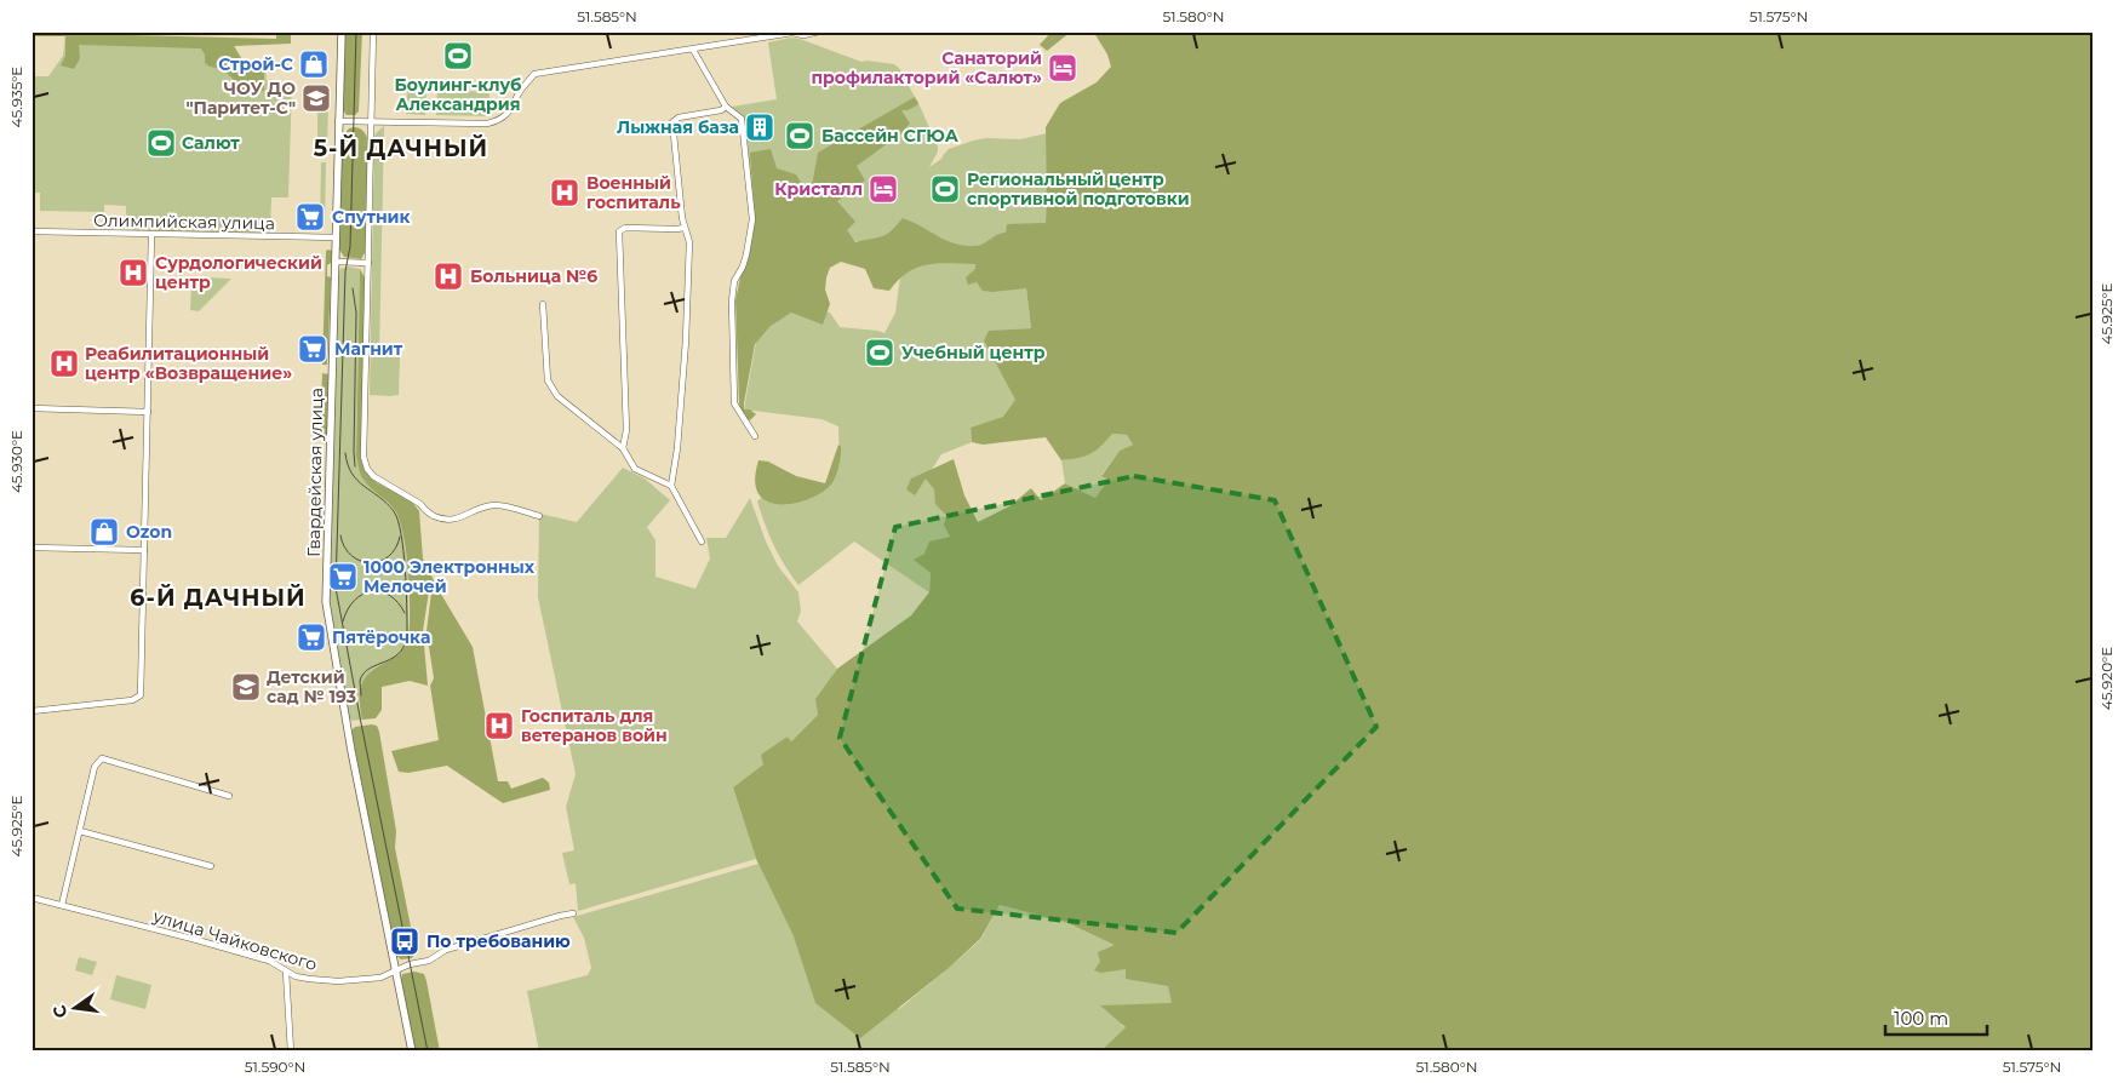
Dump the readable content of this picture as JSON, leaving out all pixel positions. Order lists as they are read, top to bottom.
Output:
{
  "streets": {
    "street": ["Олимпийская улица", "Гвардейская улица", "улица Чайковского"]
  },
  "crossings": [
    ["Олимпийская улица", "Гвардейская улица"],
    ["Гвардейская улица", "улица Чайковского"]
  ],
  "districts": ["5-Й ДАЧНЫЙ", "6-Й ДАЧНЫЙ"],
  "places": {
    "sports": [
      "Боулинг-клуб Александрия",
      "Бассейн СГЮА",
      "Салют",
      "Региональный центр спортивной подготовки",
      "Учебный центр"
    ],
    "shop": ["Строй-С", "Ozon"],
    "hotel": ["Санаторий профилакторий «Салют»", "Кристалл"],
    "school or university": ["ЧОУ ДО \"Паритет-С\"", "Детский сад № 193"],
    "building": ["Лыжная база"],
    "hospital": [
      "Военный госпиталь",
      "Сурдологический центр",
      "Больница №6",
      "Реабилитационный центр «Возвращение»",
      "Госпиталь для ветеранов войн"
    ],
    "supermarket": [
      "Спутник",
      "Магнит",
      "1000 Электронных Мелочей",
      "Пятёрочка"
    ],
    "bus stop": ["По требованию"]
  },
  "scale_bar": "100 m",
  "north": "left",
  "coordinates": [
    "51.585°N",
    "51.580°N",
    "51.575°N",
    "45.935°E",
    "45.925°E",
    "45.930°E",
    "45.920°E",
    "51.590°N"
  ]
}
